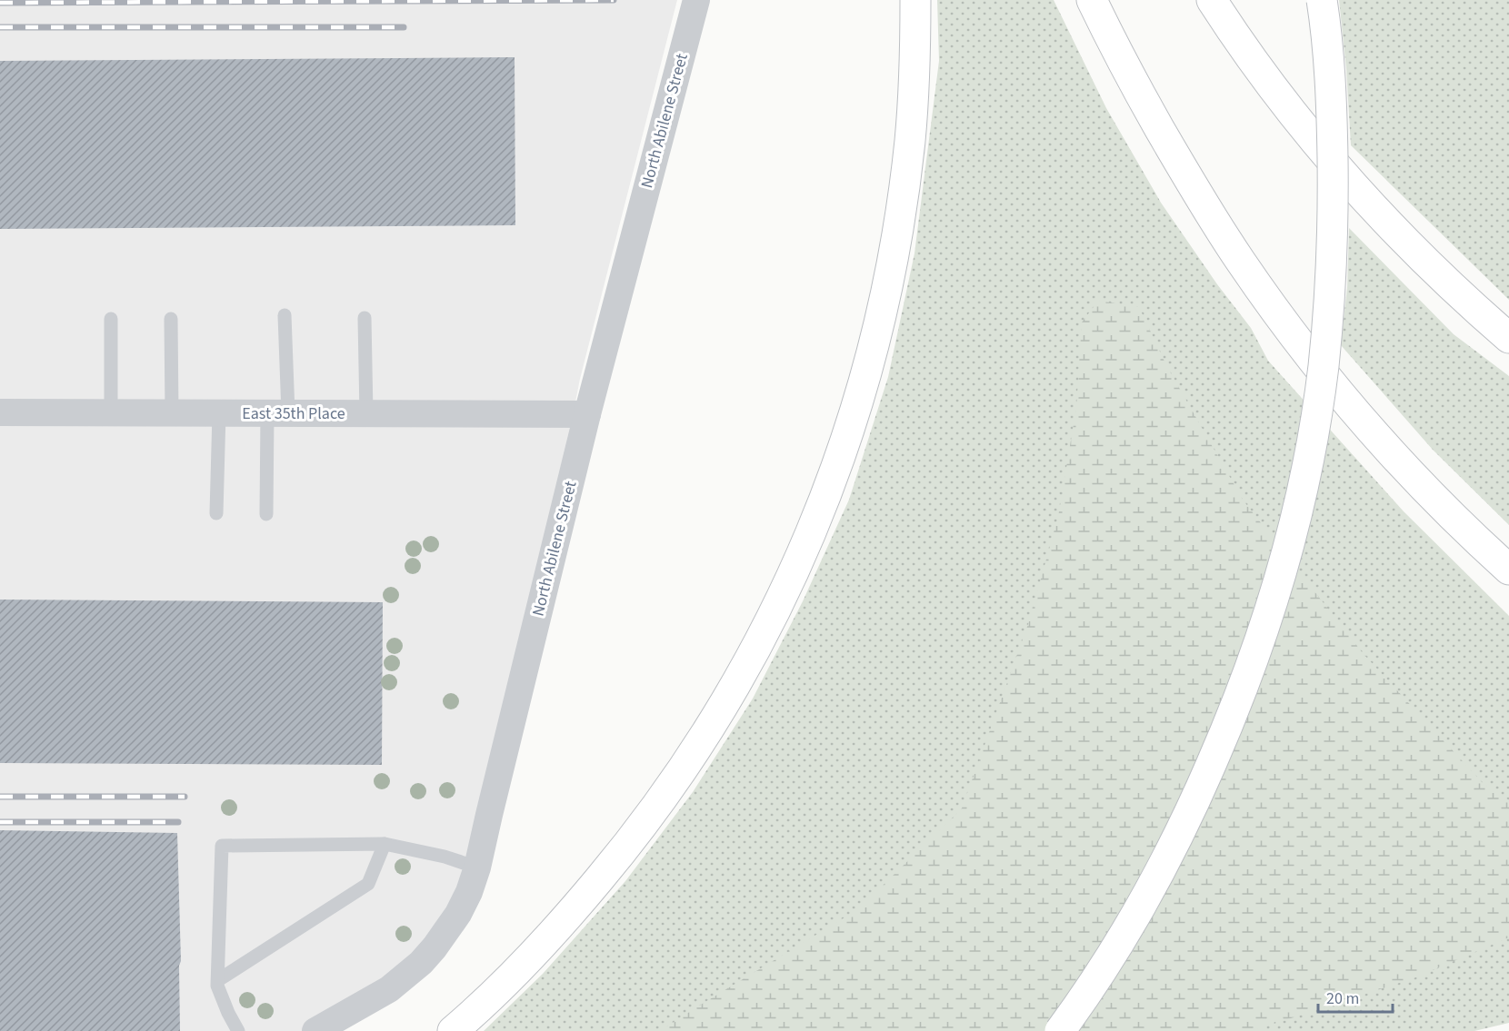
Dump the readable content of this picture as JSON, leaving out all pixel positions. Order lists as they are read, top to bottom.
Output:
{
  "streets": {
    "street": ["North Abilene Street", "East 35th Place"]
  },
  "crossings": [
    ["North Abilene Street", "East 35th Place"]
  ],
  "scale_bar": "20 m"
}
